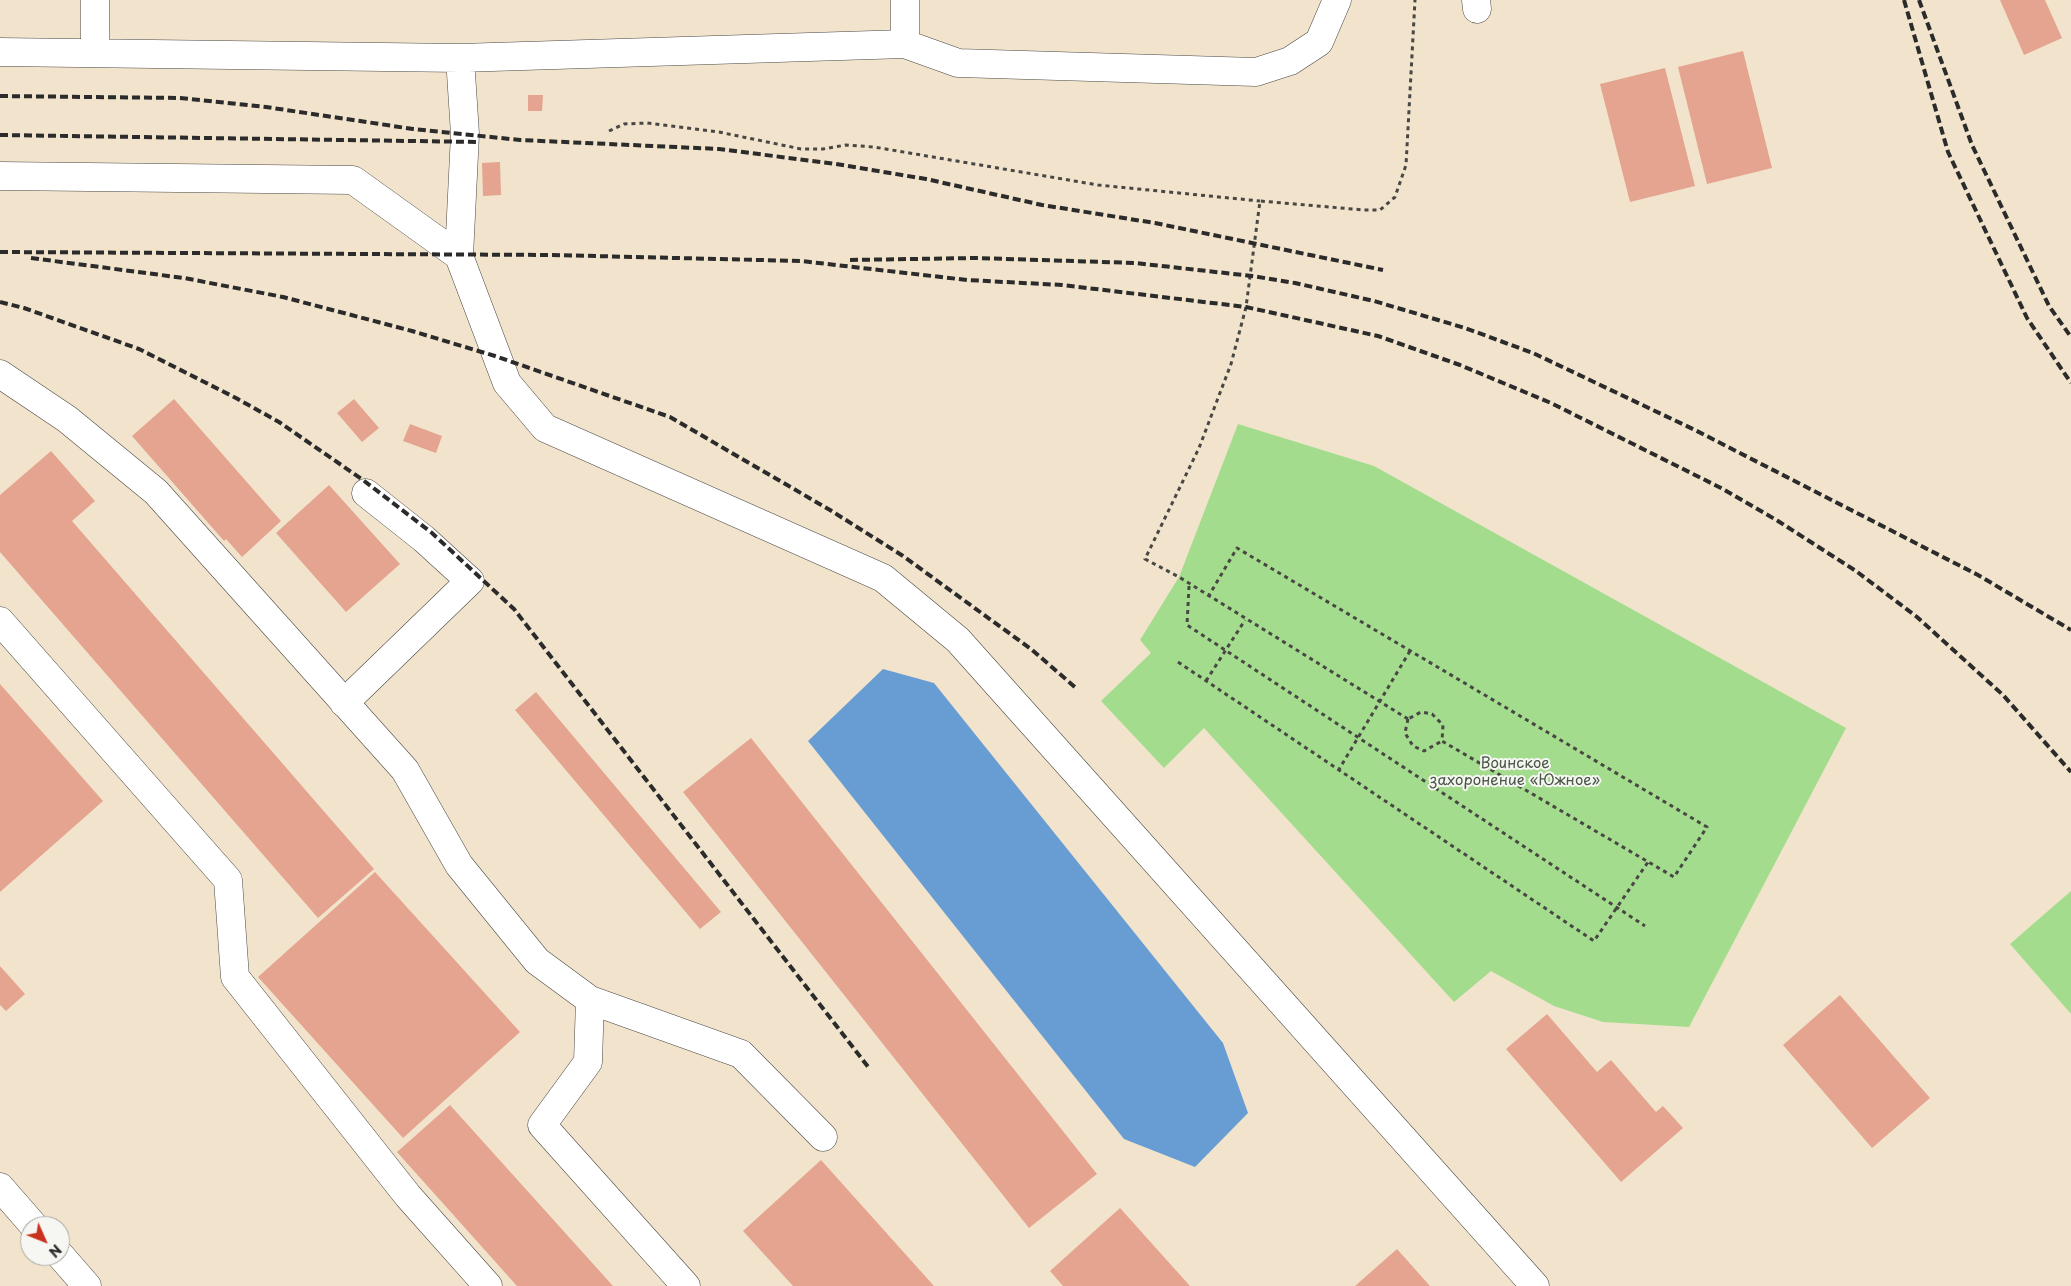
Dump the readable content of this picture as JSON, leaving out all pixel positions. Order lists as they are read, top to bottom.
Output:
{
  "parks": ["Воинское захоронение «Южное»"],
  "north": "bottom right"
}
